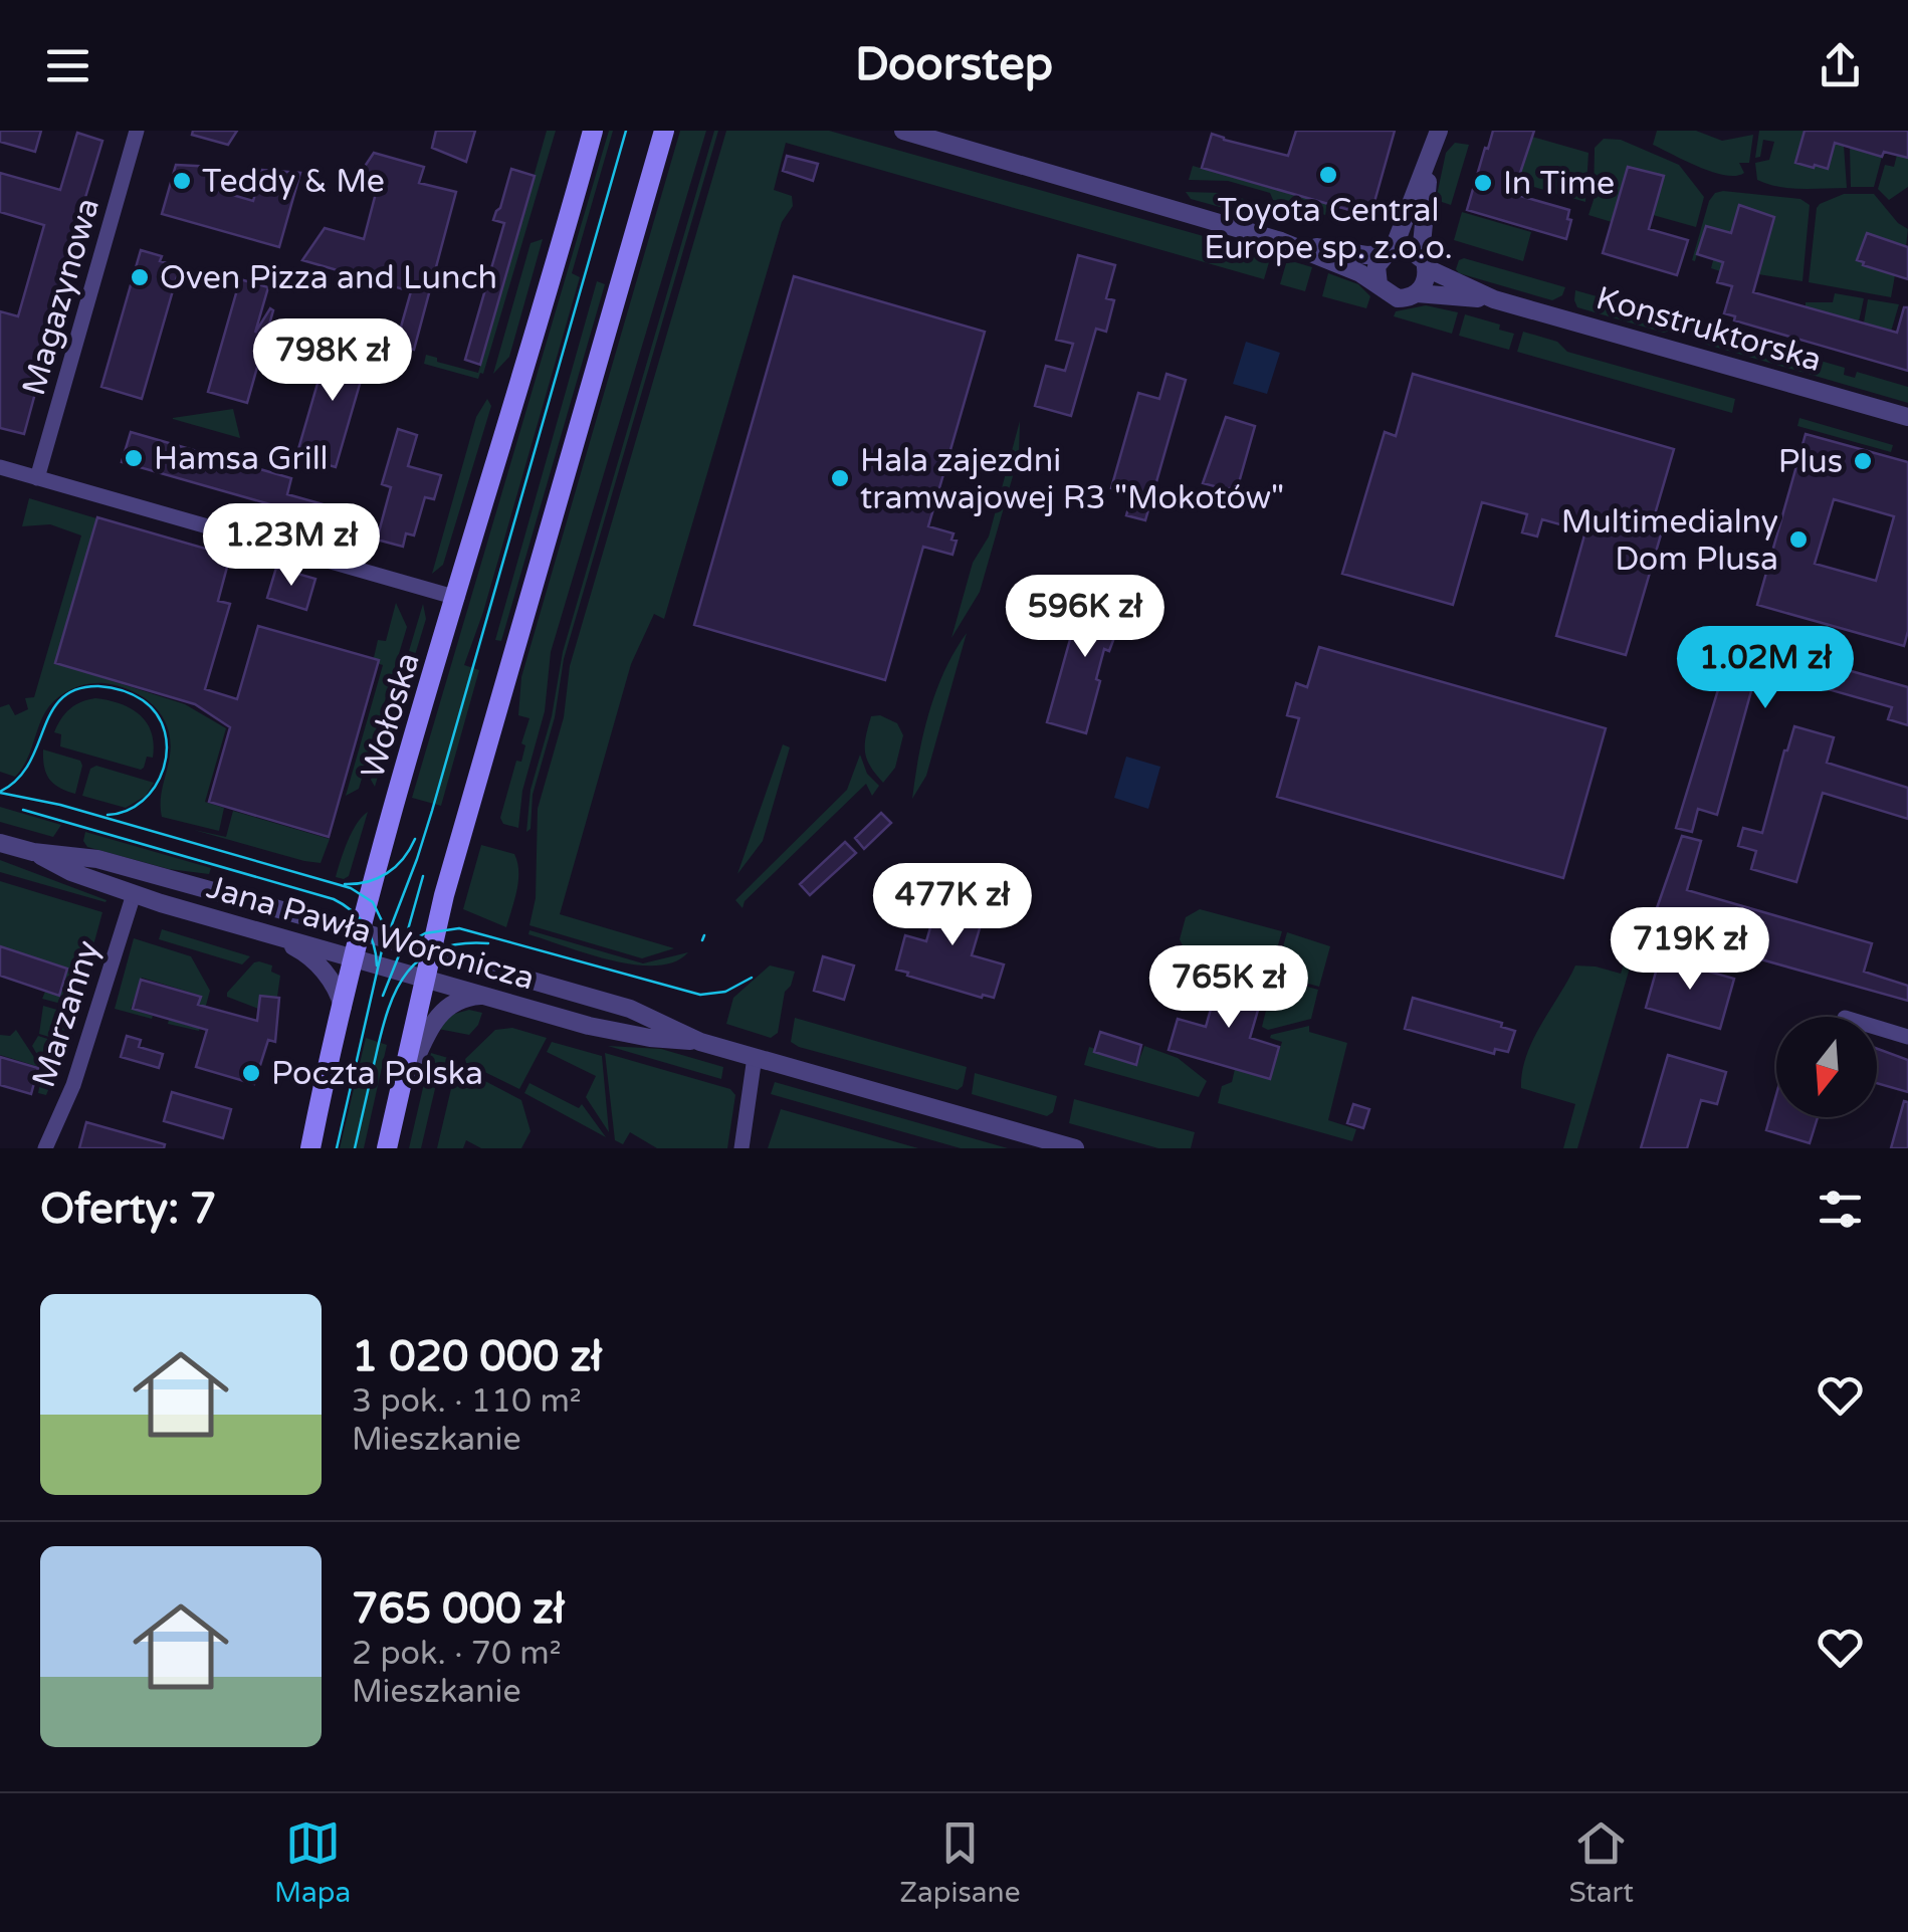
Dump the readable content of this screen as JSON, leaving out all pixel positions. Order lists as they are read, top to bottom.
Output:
{
  "streets": {
    "main road": ["Wołoska"],
    "street": [
      "Magazynowa",
      "Konstruktorska",
      "Jana Pawła Woronicza",
      "Marzanny"
    ]
  },
  "crossings": [
    ["Wołoska", "Jana Pawła Woronicza"],
    ["Jana Pawła Woronicza", "Marzanny"]
  ],
  "places": [
    "Toyota Central Europe sp. z.o.o.",
    "Teddy & Me",
    "In Time",
    "Oven Pizza and Lunch",
    "Hamsa Grill",
    "Plus",
    "Hala zajezdni tramwajowej R3 \"Mokotów\"",
    "Multimedialny Dom Plusa",
    "Poczta Polska"
  ],
  "north": "bottom",
  "page": {
    "header": "Doorstep",
    "price": [
      "798K zł",
      "1.23M zł",
      "596K zł",
      "1.02M zł",
      "477K zł",
      "719K zł",
      "765K zł"
    ],
    "heading": "Oferty: 7",
    "list": [
      {
        "name": "1 020 000 zł",
        "note": "3 pok. · 110 m² · Mieszkanie"
      },
      {
        "name": "765 000 zł",
        "note": "2 pok. · 70 m² · Mieszkanie"
      }
    ],
    "tabs": ["Mapa", "Zapisane", "Start"]
  }
}
